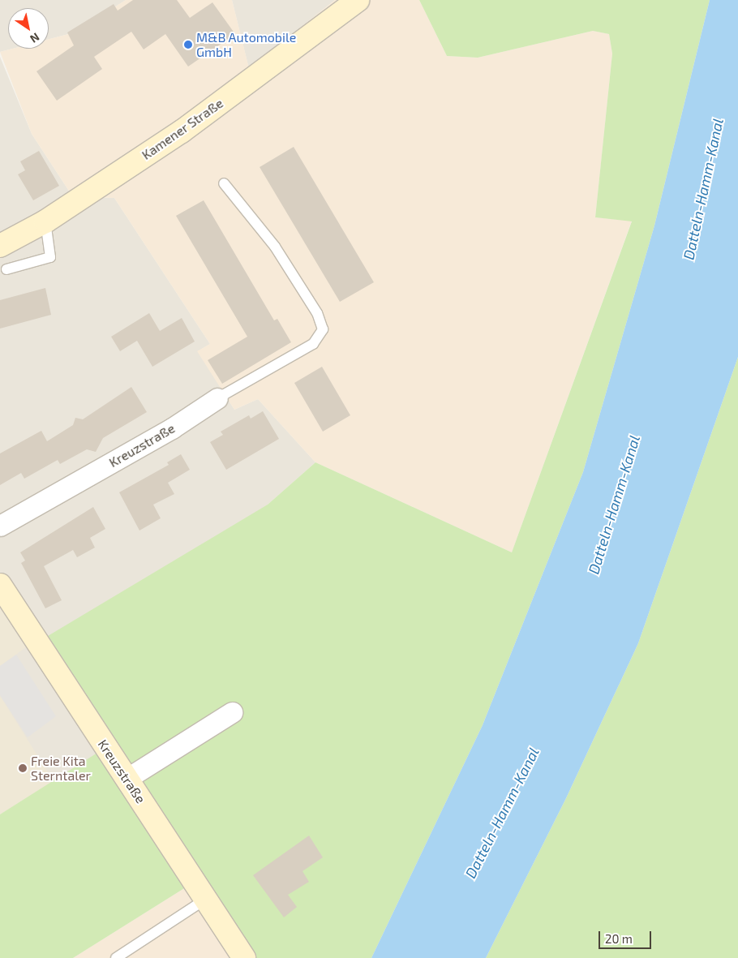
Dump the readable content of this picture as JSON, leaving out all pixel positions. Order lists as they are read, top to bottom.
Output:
{
  "streets": {
    "street": ["Kamener Straße", "Kreuzstraße"]
  },
  "water": ["Datteln-Hamm-Kanal"],
  "places": ["M&B Automobile GmbH", "Freie Kita Sterntaler"],
  "scale_bar": "20 m",
  "north": "bottom right"
}
